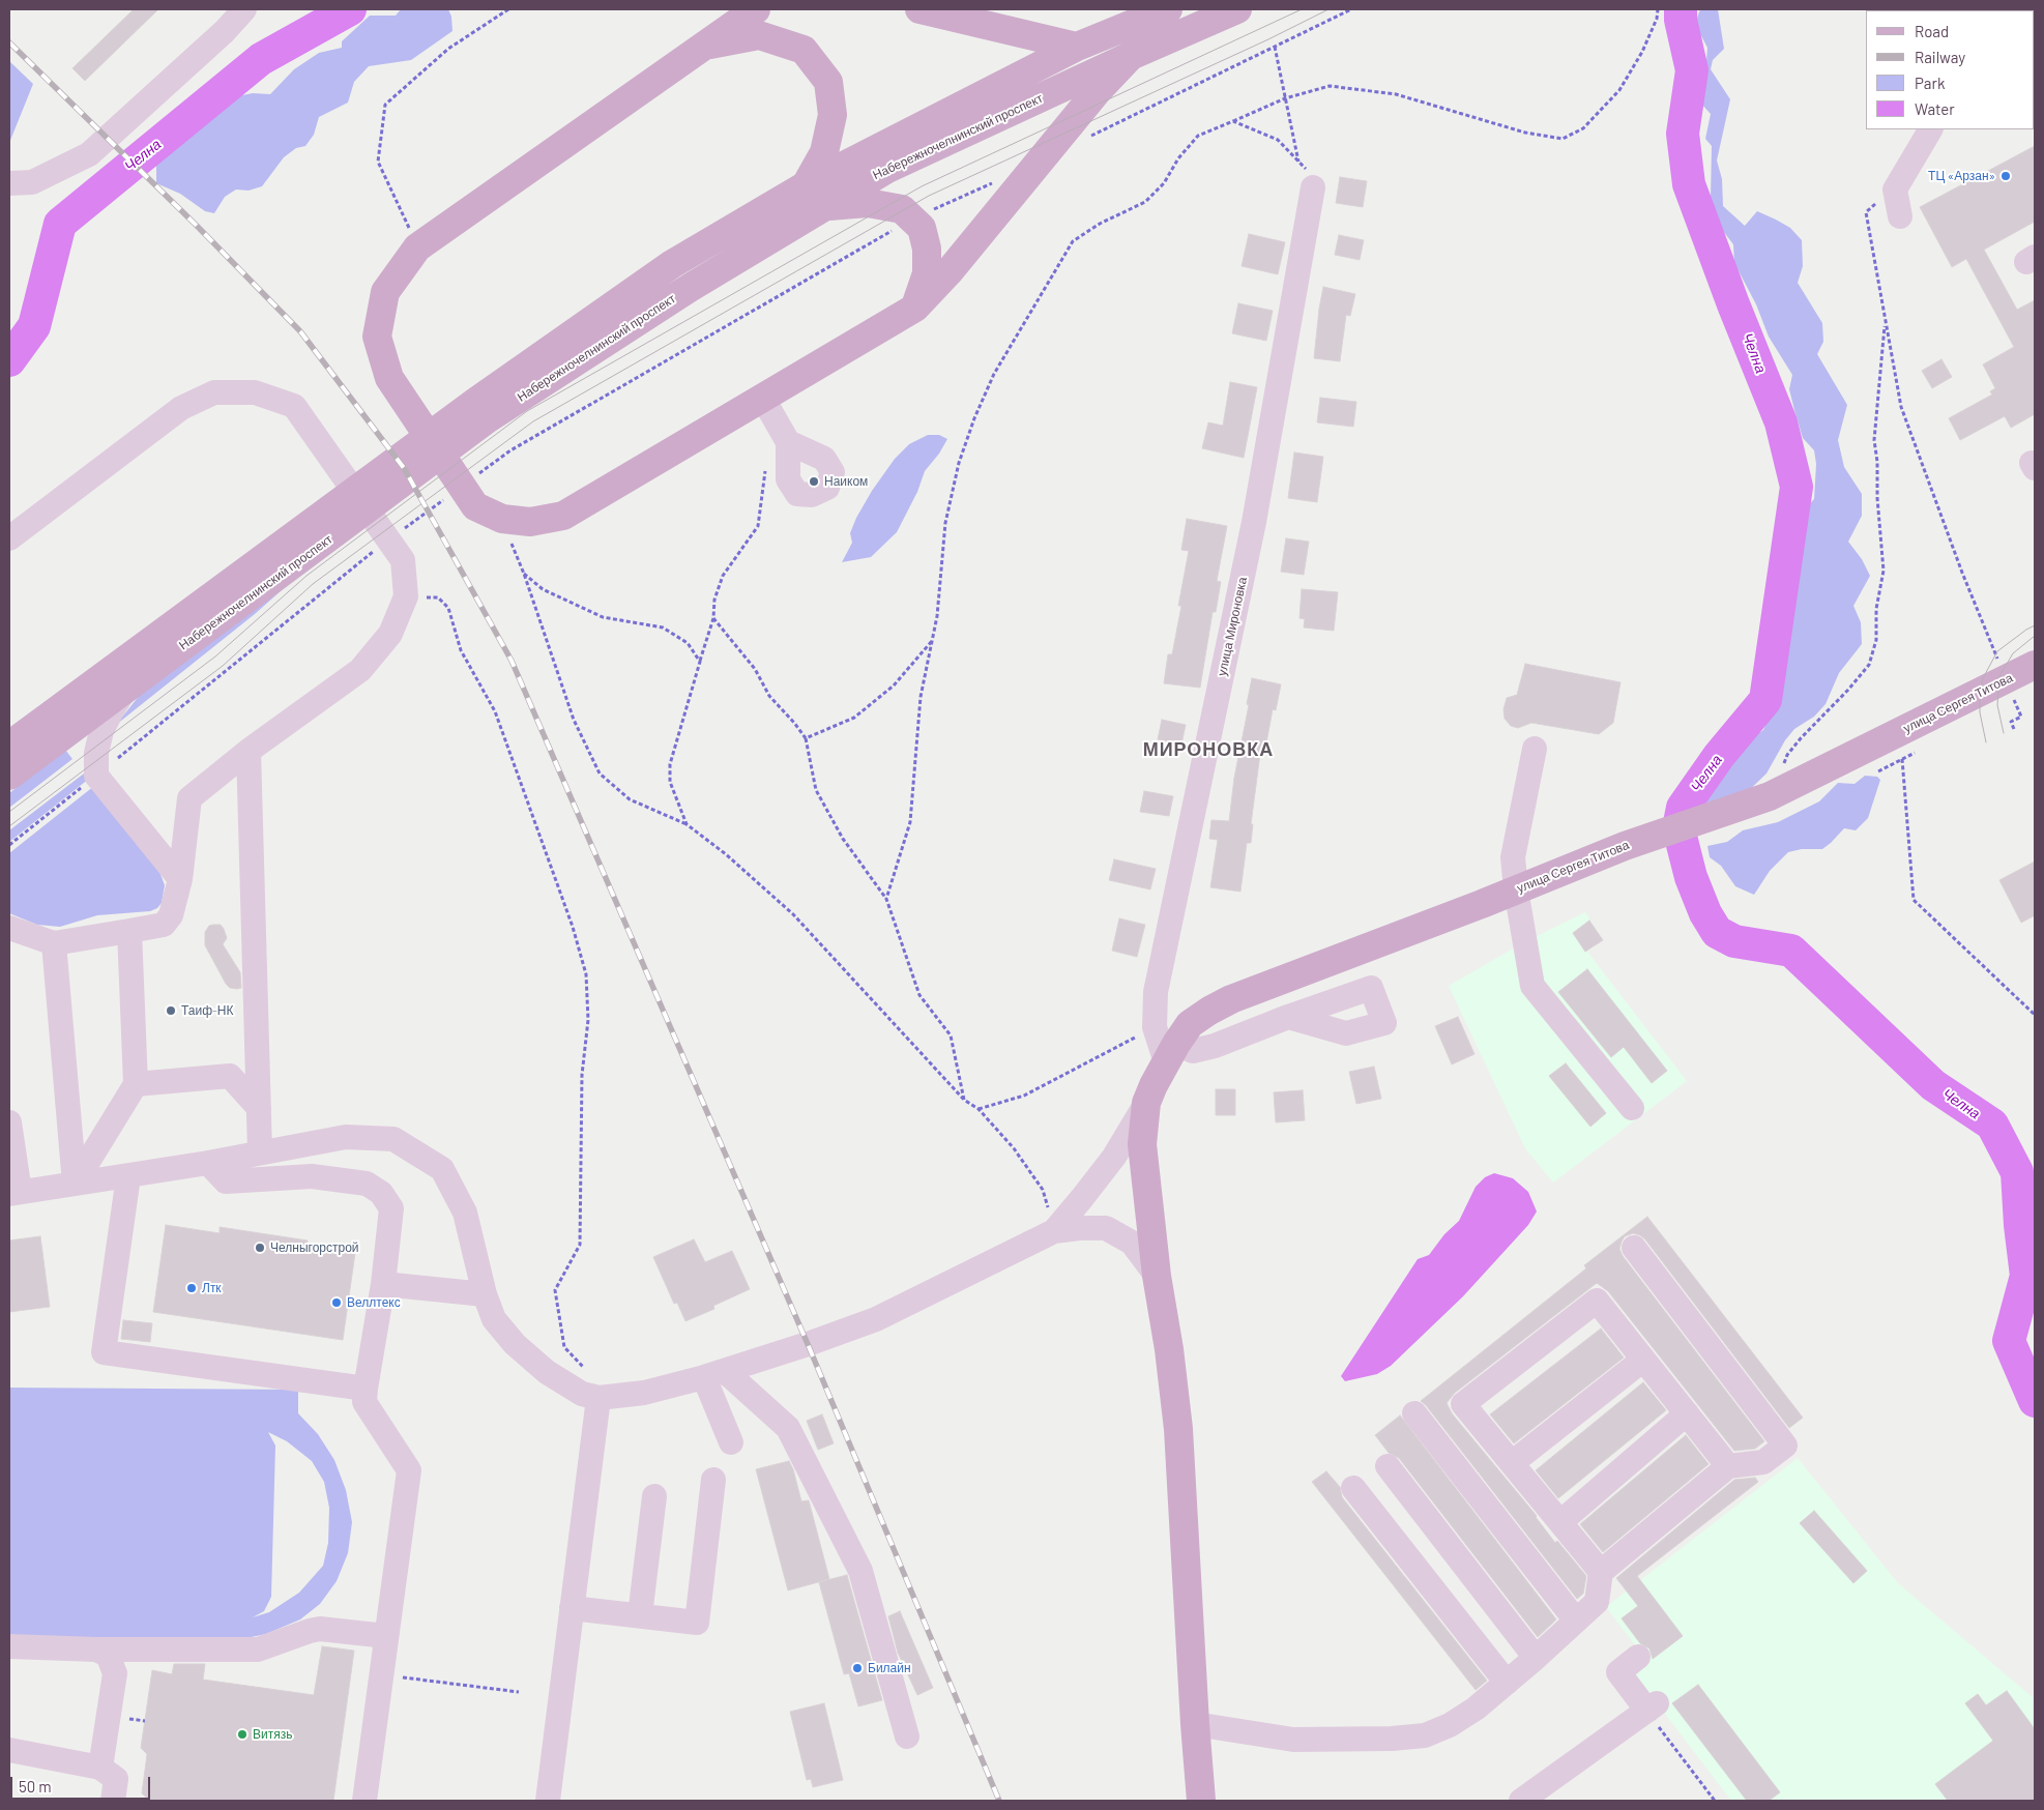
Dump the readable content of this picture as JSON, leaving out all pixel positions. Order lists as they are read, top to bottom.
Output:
{
  "streets": {
    "main road": ["Набережночелнинский проспект", "улица Сергея Титова"],
    "street": ["улица Мироновка"]
  },
  "crossings": [
    ["улица Мироновка", "улица Сергея Титова"]
  ],
  "districts": ["МИРОНОВКА"],
  "water": ["Челна"],
  "places": [
    "ТЦ «Арзан»",
    "Наиком",
    "Таиф-НК",
    "Челныгорстрой",
    "Лтк",
    "Веллтекс",
    "Билайн",
    "Витязь"
  ],
  "legend": [
    "Road",
    "Railway",
    "Park",
    "Water"
  ],
  "scale_bar": "50 m"
}
